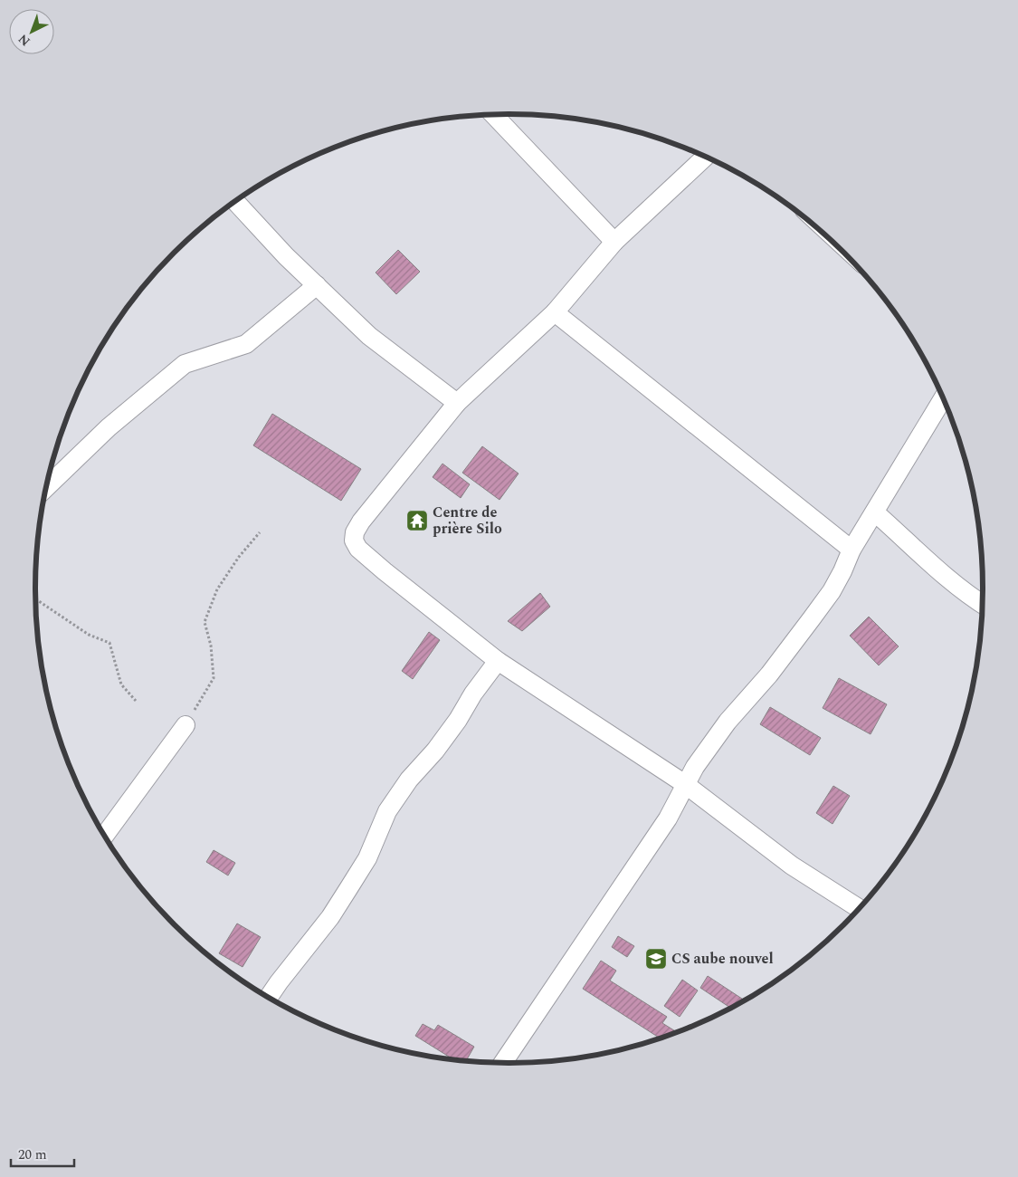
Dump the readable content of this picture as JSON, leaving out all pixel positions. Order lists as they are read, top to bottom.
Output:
{
  "places": {
    "temple": ["Centre de prière Silo"],
    "school or university": ["CS aube nouvel"]
  },
  "scale_bar": "20 m",
  "north": "bottom left"
}
